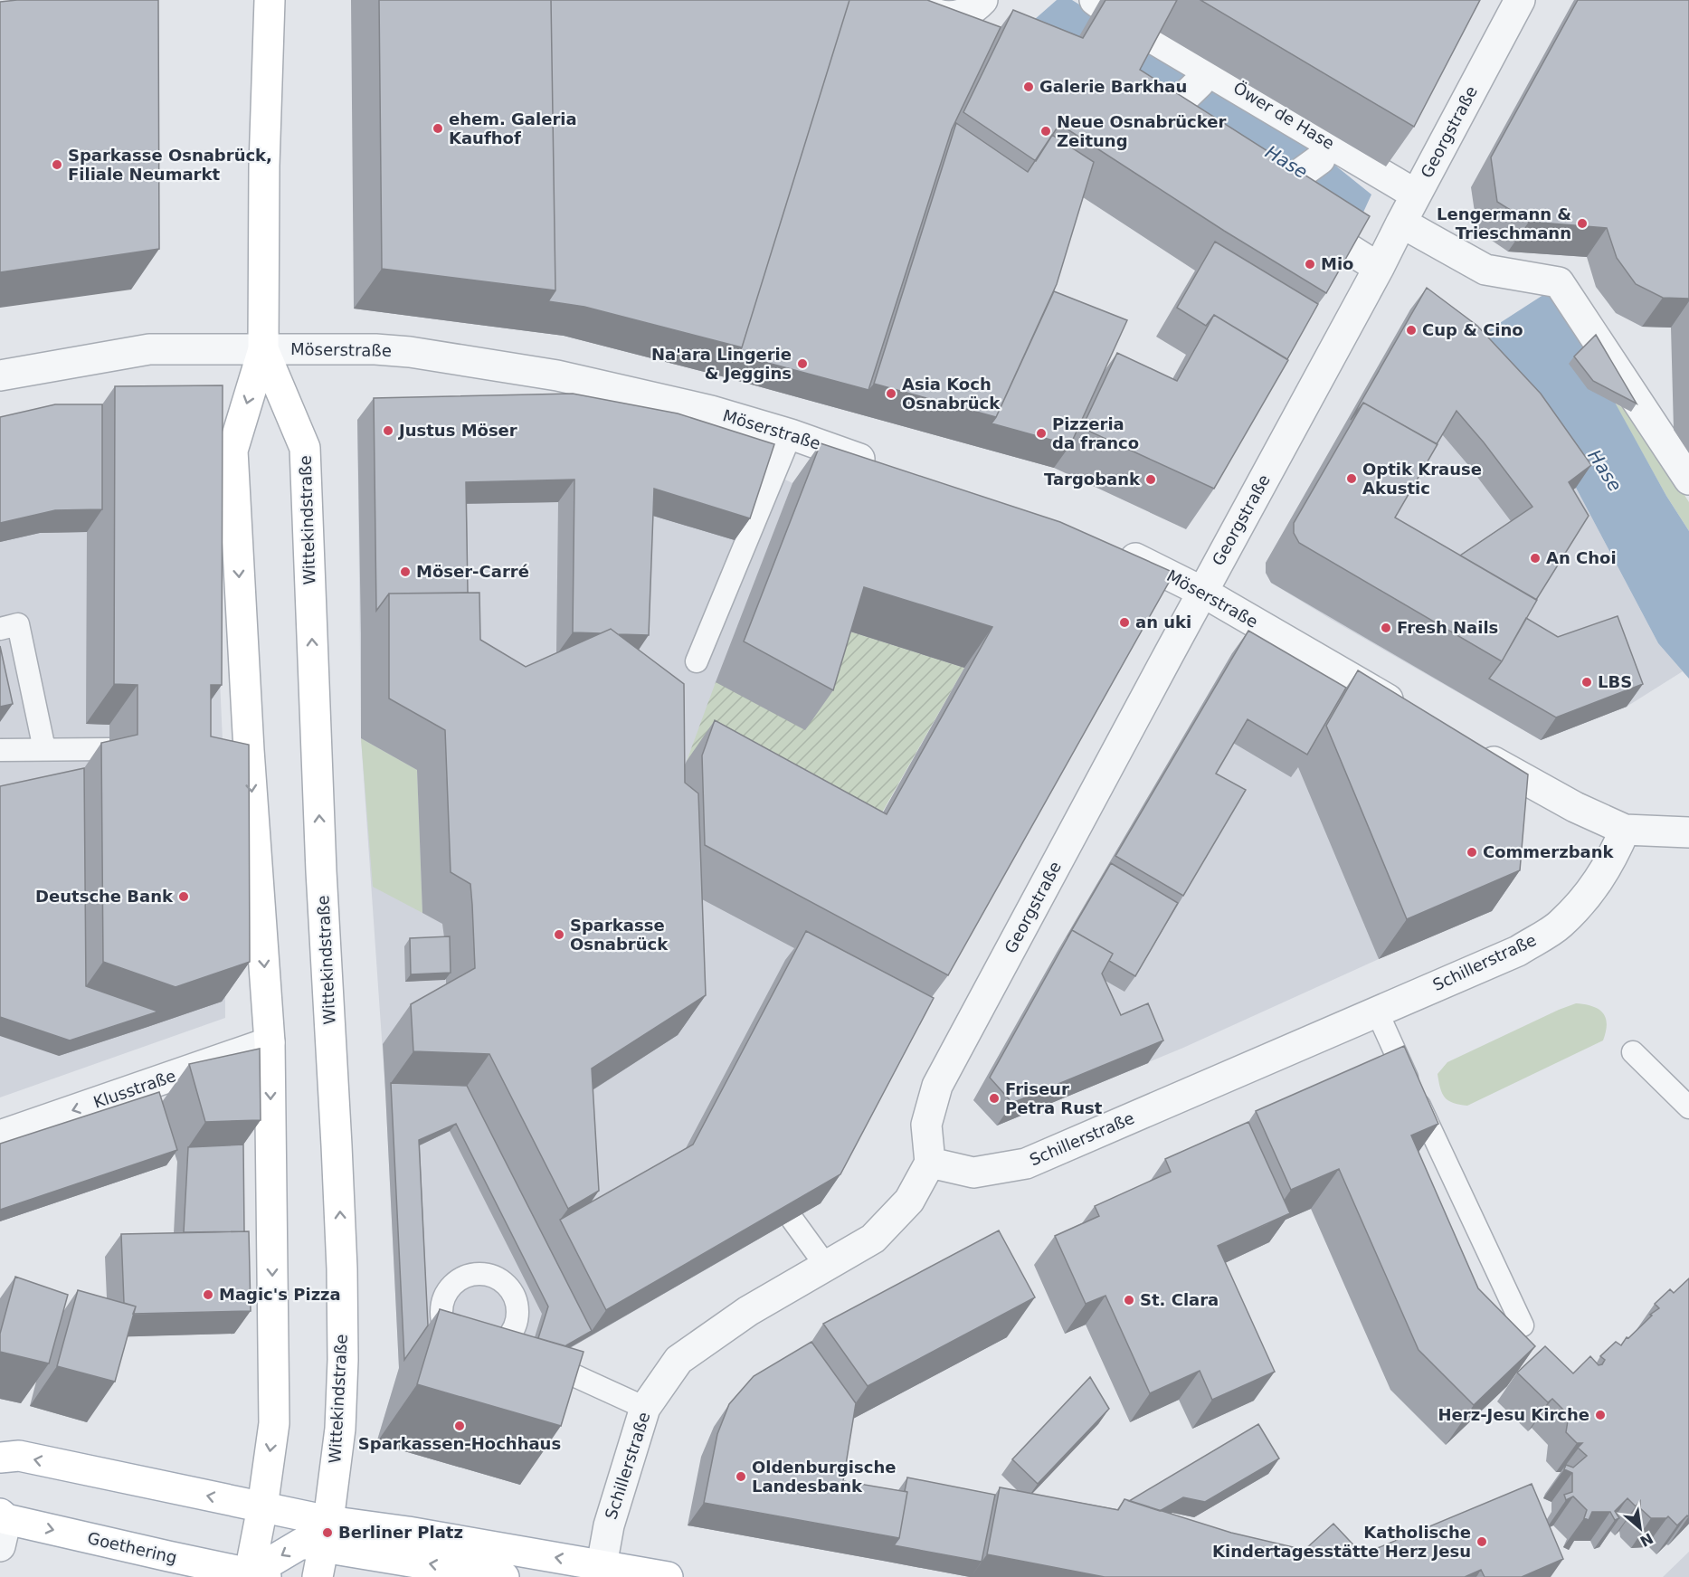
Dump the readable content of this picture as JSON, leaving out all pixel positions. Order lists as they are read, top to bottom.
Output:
{
  "streets": {
    "street": [
      "Öwer de Hase",
      "Georgstraße",
      "Möserstraße",
      "Wittekindstraße",
      "Schillerstraße",
      "Klusstraße",
      "Goethering"
    ]
  },
  "crossings": [
    ["Öwer de Hase", "Georgstraße"],
    ["Georgstraße", "Möserstraße"],
    ["Georgstraße", "Schillerstraße"],
    ["Möserstraße", "Wittekindstraße"],
    ["Wittekindstraße", "Klusstraße"],
    ["Wittekindstraße", "Goethering"]
  ],
  "one_way": ["Klusstraße"],
  "water": ["Hase"],
  "places": [
    "Galerie Barkhau",
    "ehem. Galeria Kaufhof",
    "Neue Osnabrücker Zeitung",
    "Sparkasse Osnabrück, Filiale Neumarkt",
    "Lengermann & Trieschmann",
    "Mio",
    "Cup & Cino",
    "Na'ara Lingerie & Jeggins",
    "Asia Koch Osnabrück",
    "Justus Möser",
    "Pizzeria da franco",
    "Optik Krause Akustic",
    "Targobank",
    "An Choi",
    "Möser-Carré",
    "an uki",
    "Fresh Nails",
    "LBS",
    "Commerzbank",
    "Deutsche Bank",
    "Sparkasse Osnabrück",
    "Friseur Petra Rust",
    "Magic's Pizza",
    "St. Clara",
    "Herz-Jesu Kirche",
    "Sparkassen-Hochhaus",
    "Oldenburgische Landesbank",
    "Berliner Platz",
    "Katholische Kindertagesstätte Herz Jesu"
  ],
  "north": "bottom right"
}
